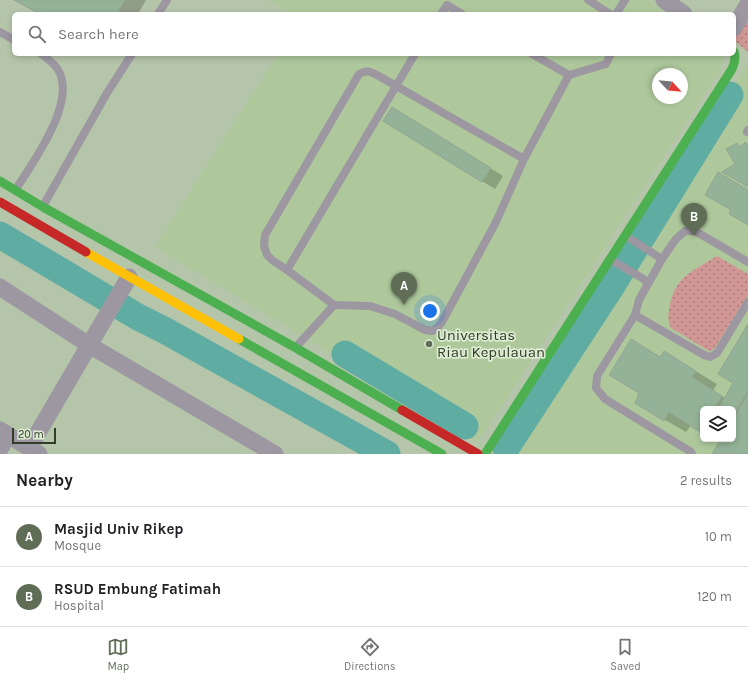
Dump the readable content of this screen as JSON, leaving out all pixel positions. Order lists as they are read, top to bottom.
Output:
{
  "places": ["Universitas Riau Kepulauan"],
  "scale_bar": "20 m",
  "north": "bottom right",
  "page": {
    "search": "Search here",
    "pins": ["B", "A"],
    "scale": "20 m",
    "heading": ["Nearby", "2 results"],
    "list": [
      {
        "mark": "A",
        "name": "Masjid Univ Rikep",
        "note": "Mosque",
        "value": "10 m"
      },
      {
        "mark": "B",
        "name": "RSUD Embung Fatimah",
        "note": "Hospital",
        "value": "120 m"
      }
    ],
    "nav": ["Map", "Directions", "Saved"]
  }
}
